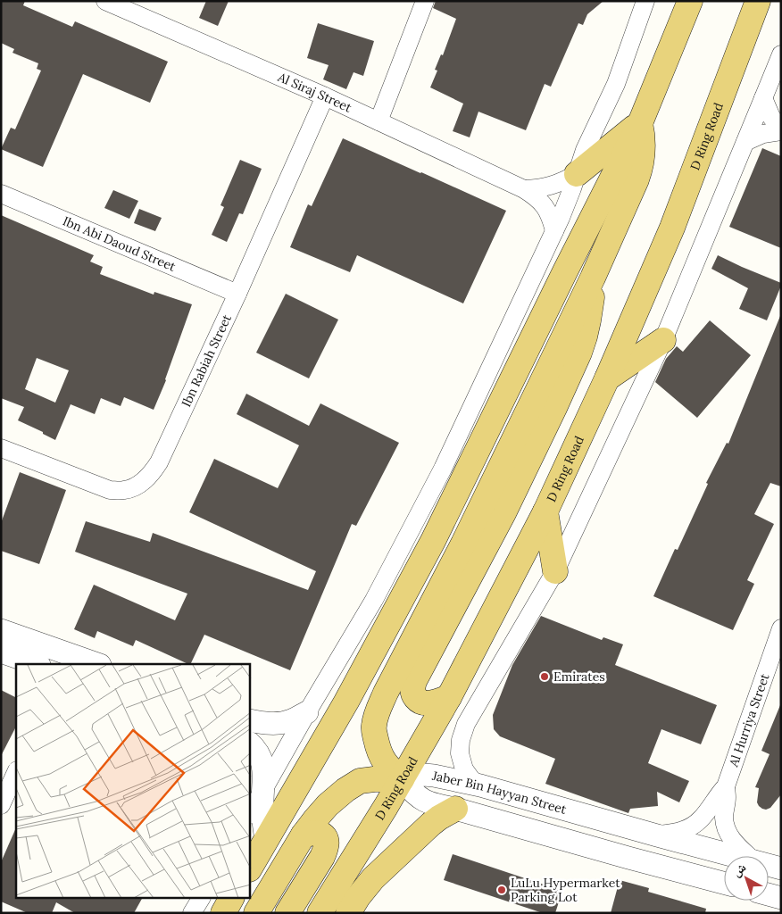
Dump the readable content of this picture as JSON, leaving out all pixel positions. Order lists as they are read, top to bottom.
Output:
{
  "streets": {
    "main road": ["D Ring Road"],
    "street": [
      "Al Siraj Street",
      "Ibn Abi Daoud Street",
      "Ibn Rabiah Street",
      "Al Hurriya Street",
      "Jaber Bin Hayyan Street"
    ]
  },
  "crossings": [
    ["Al Siraj Street", "Ibn Rabiah Street"],
    ["D Ring Road", "Jaber Bin Hayyan Street"],
    ["Ibn Abi Daoud Street", "Ibn Rabiah Street"],
    ["Al Hurriya Street", "Jaber Bin Hayyan Street"]
  ],
  "places": ["Emirates", "LuLu Hypermarket Parking Lot"],
  "north": "top left"
}
